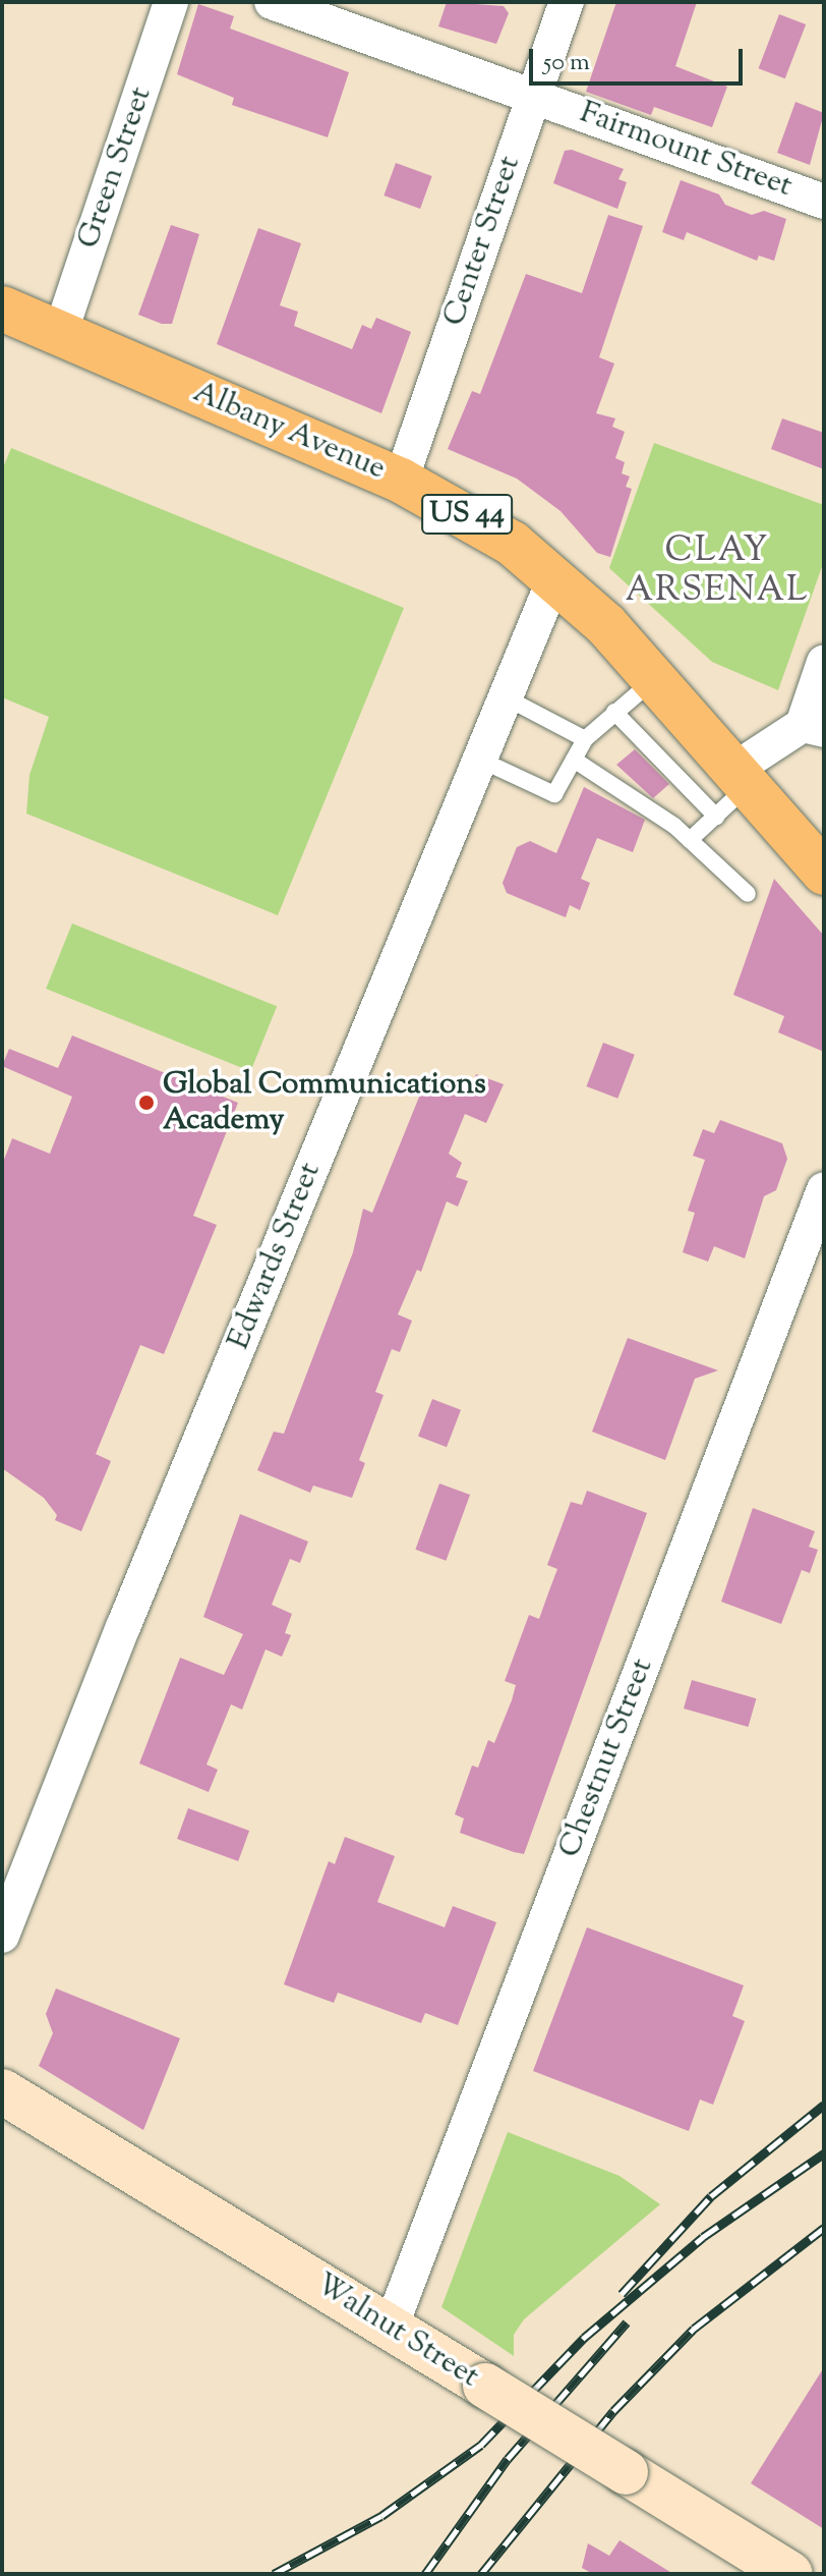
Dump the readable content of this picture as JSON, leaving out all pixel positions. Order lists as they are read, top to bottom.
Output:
{
  "streets": {
    "highway": ["Albany Avenue", "US 44"],
    "street": [
      "Fairmount Street",
      "Green Street",
      "Center Street",
      "Edwards Street",
      "Chestnut Street",
      "Walnut Street"
    ]
  },
  "crossings": [
    ["Fairmount Street", "Center Street"],
    ["Green Street", "Albany Avenue"],
    ["Center Street", "Albany Avenue"],
    ["Albany Avenue", "Edwards Street"],
    ["Chestnut Street", "Walnut Street"]
  ],
  "districts": ["CLAY ARSENAL"],
  "places": ["Global Communications Academy"],
  "scale_bar": "50 m"
}
